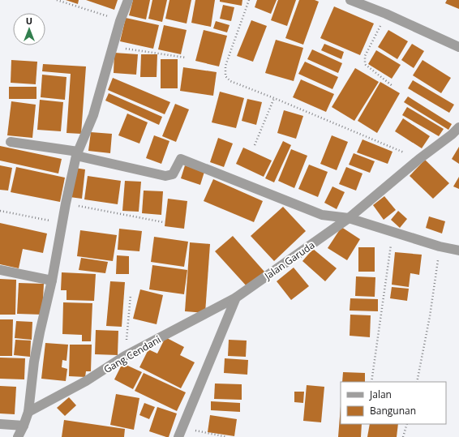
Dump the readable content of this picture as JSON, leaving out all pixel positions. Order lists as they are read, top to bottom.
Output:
{
  "streets": {
    "street": ["Jalan Garuda", "Gang Cendani"]
  },
  "crossings": [
    ["Jalan Garuda", "Gang Cendani"]
  ],
  "legend": ["Jalan", "Bangunan"],
  "north": "top"
}
